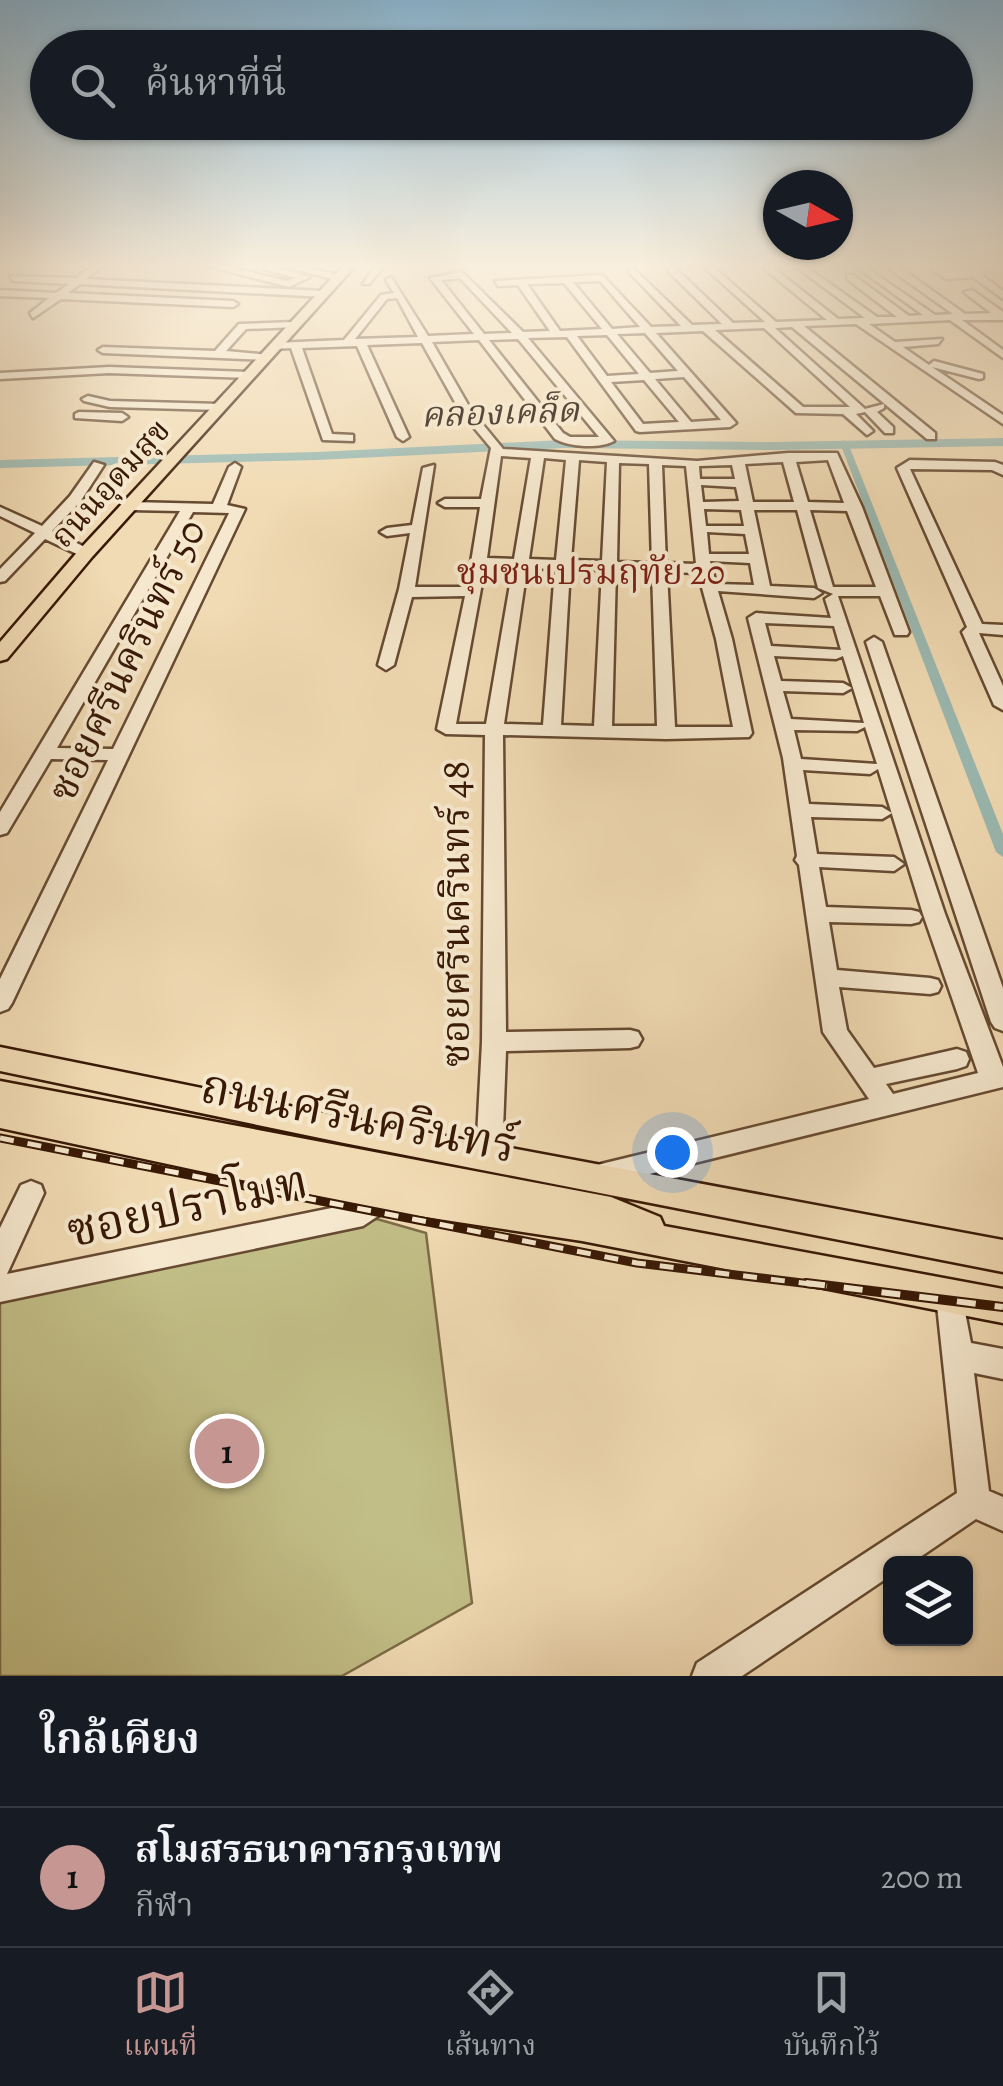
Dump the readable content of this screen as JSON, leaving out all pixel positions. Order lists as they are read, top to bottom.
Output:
{
  "streets": {
    "main road": ["ถนนอุดมสุข", "ถนนศรีนครินทร์"],
    "street": ["ซอยศรีนครินทร์ 50", "ซอยศรีนครินทร์ 48", "ซอยปราโมท"]
  },
  "crossings": [
    ["ซอยศรีนครินทร์ 48", "ถนนศรีนครินทร์"],
    ["ถนนศรีนครินทร์", "ซอยปราโมท"]
  ],
  "districts": ["ชุมชนเปรมฤทัย 20"],
  "water": ["คลองเคล็ด"],
  "north": "right",
  "page": {
    "search": "ค้นหาที่นี่",
    "pins": "1",
    "heading": "ใกล้เคียง",
    "list": [
      {
        "mark": "1",
        "name": "สโมสรธนาคารกรุงเทพ",
        "note": "กีฬา",
        "value": "200 m"
      }
    ],
    "nav": ["แผนที่", "เส้นทาง", "บันทึกไว้"]
  }
}
